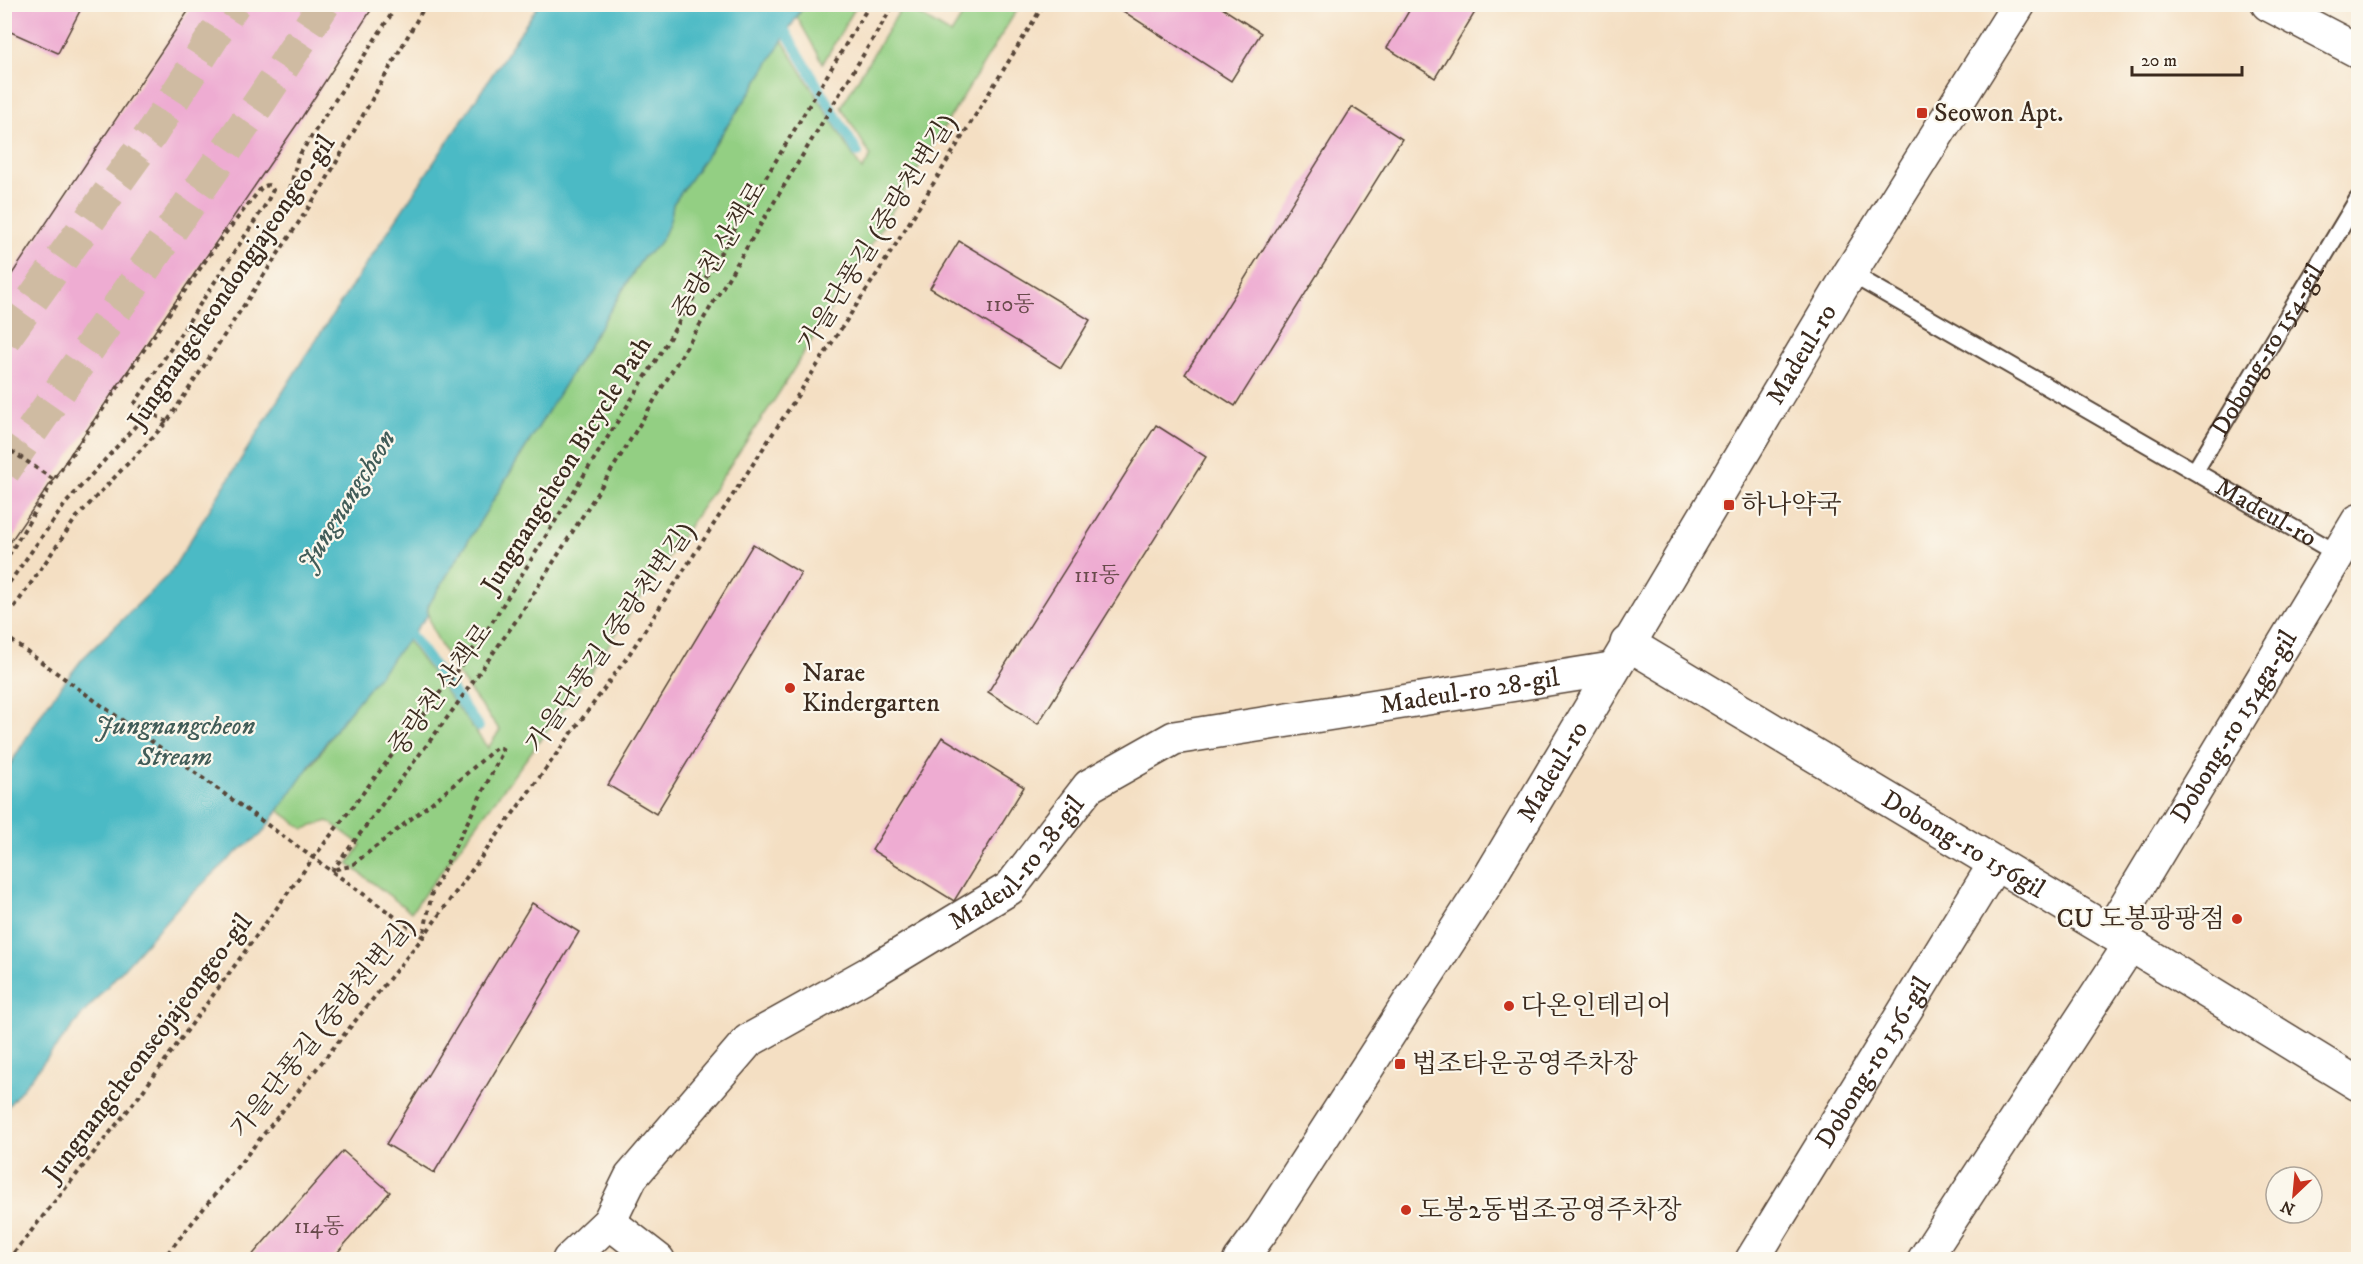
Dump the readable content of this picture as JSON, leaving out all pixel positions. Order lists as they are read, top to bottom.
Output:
{
  "streets": {
    "street": [
      "Madeul-ro",
      "Madeul-ro 28-gil",
      "Dobong-ro 154ga-gil",
      "Dobong-ro 156gil",
      "Dobong-ro 156-gil"
    ],
    "lane": ["Dobong-ro 154-gil"],
    "path": [
      "가을단풍길 (중랑천변길)",
      "중랑천 산책로",
      "Jungnangcheondongjajeongeo-gil",
      "Jungnangcheon Bicycle Path",
      "Jungnangcheonseojajeongeo-gil"
    ]
  },
  "crossings": [
    ["Dobong-ro 154-gil", "Madeul-ro"],
    ["Madeul-ro", "Madeul-ro 28-gil"],
    ["Madeul-ro", "Dobong-ro 154ga-gil"],
    ["Madeul-ro", "Dobong-ro 156gil"],
    ["Jungnangcheon Bicycle Path", "Jungnangcheonseojajeongeo-gil"],
    ["Madeul-ro 28-gil", "Dobong-ro 156gil"],
    ["Dobong-ro 154ga-gil", "Dobong-ro 156gil"],
    ["Dobong-ro 156gil", "Dobong-ro 156-gil"]
  ],
  "water": ["Jungnangcheon", "Jungnangcheon Stream"],
  "places": {
    "transit": ["Seowon Apt.", "하나약국", "법조타운공영주차장"],
    "other": [
      "Narae Kindergarten",
      "CU 도봉팡팡점",
      "다온인테리어",
      "도봉2동법조공영주차장"
    ]
  },
  "house_numbers": ["110동", "111동", "114동"],
  "scale_bar": "20 m",
  "north": "bottom left"
}
